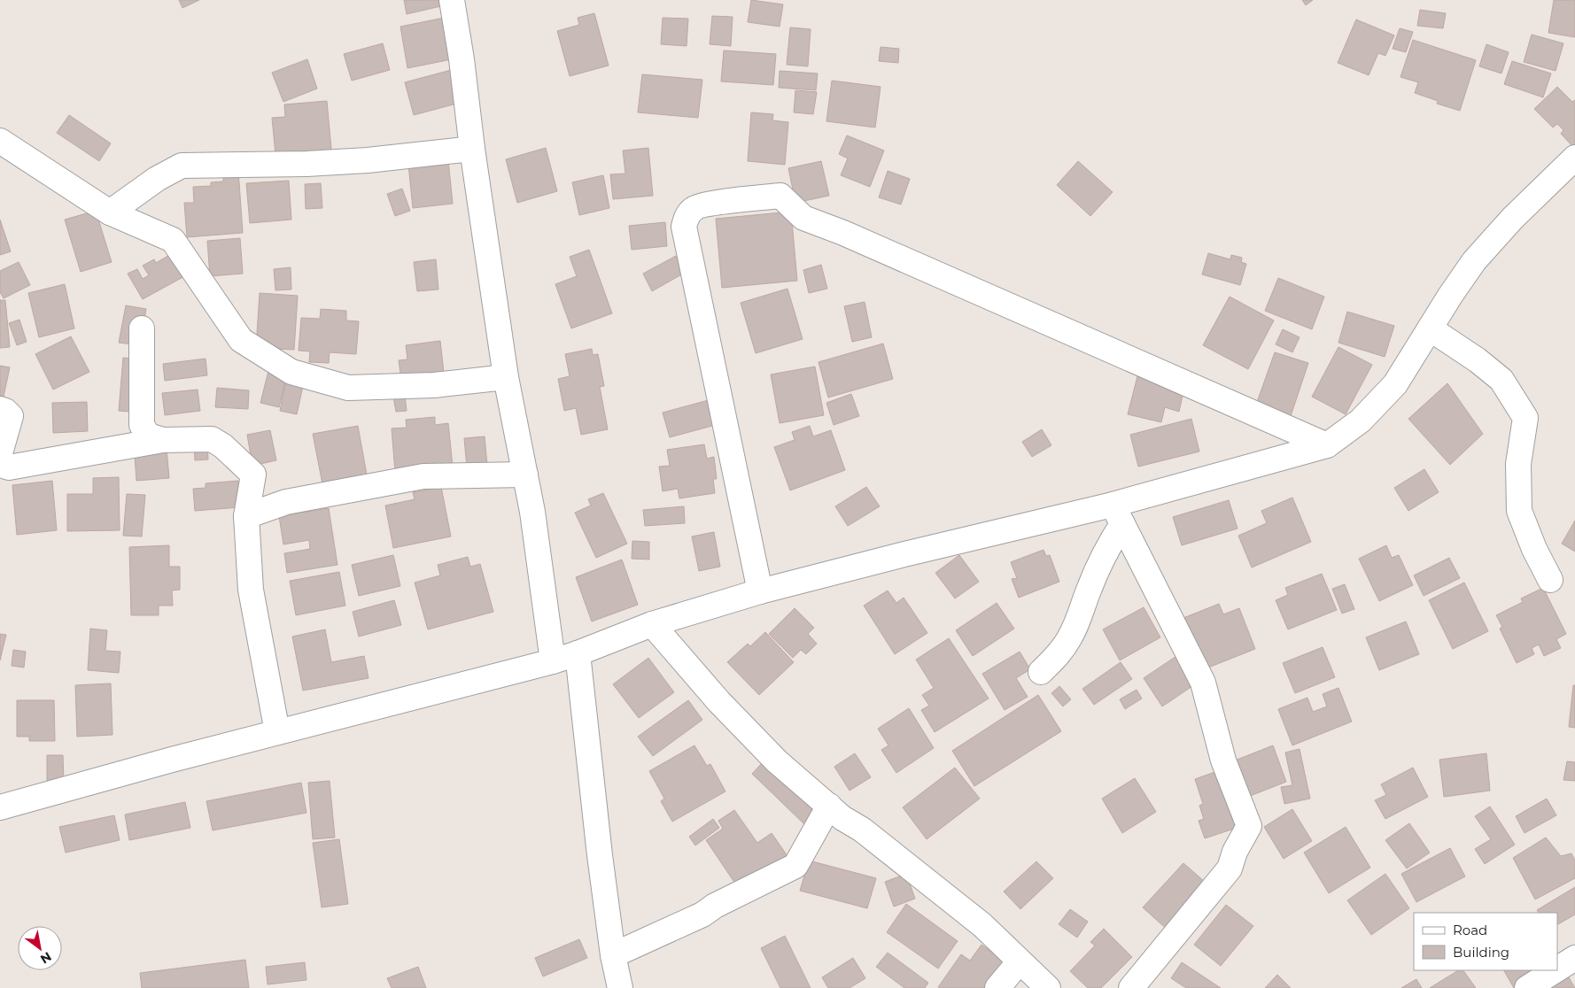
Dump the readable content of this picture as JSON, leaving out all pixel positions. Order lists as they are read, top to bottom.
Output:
{
  "legend": ["Road", "Building"],
  "north": "bottom right"
}
